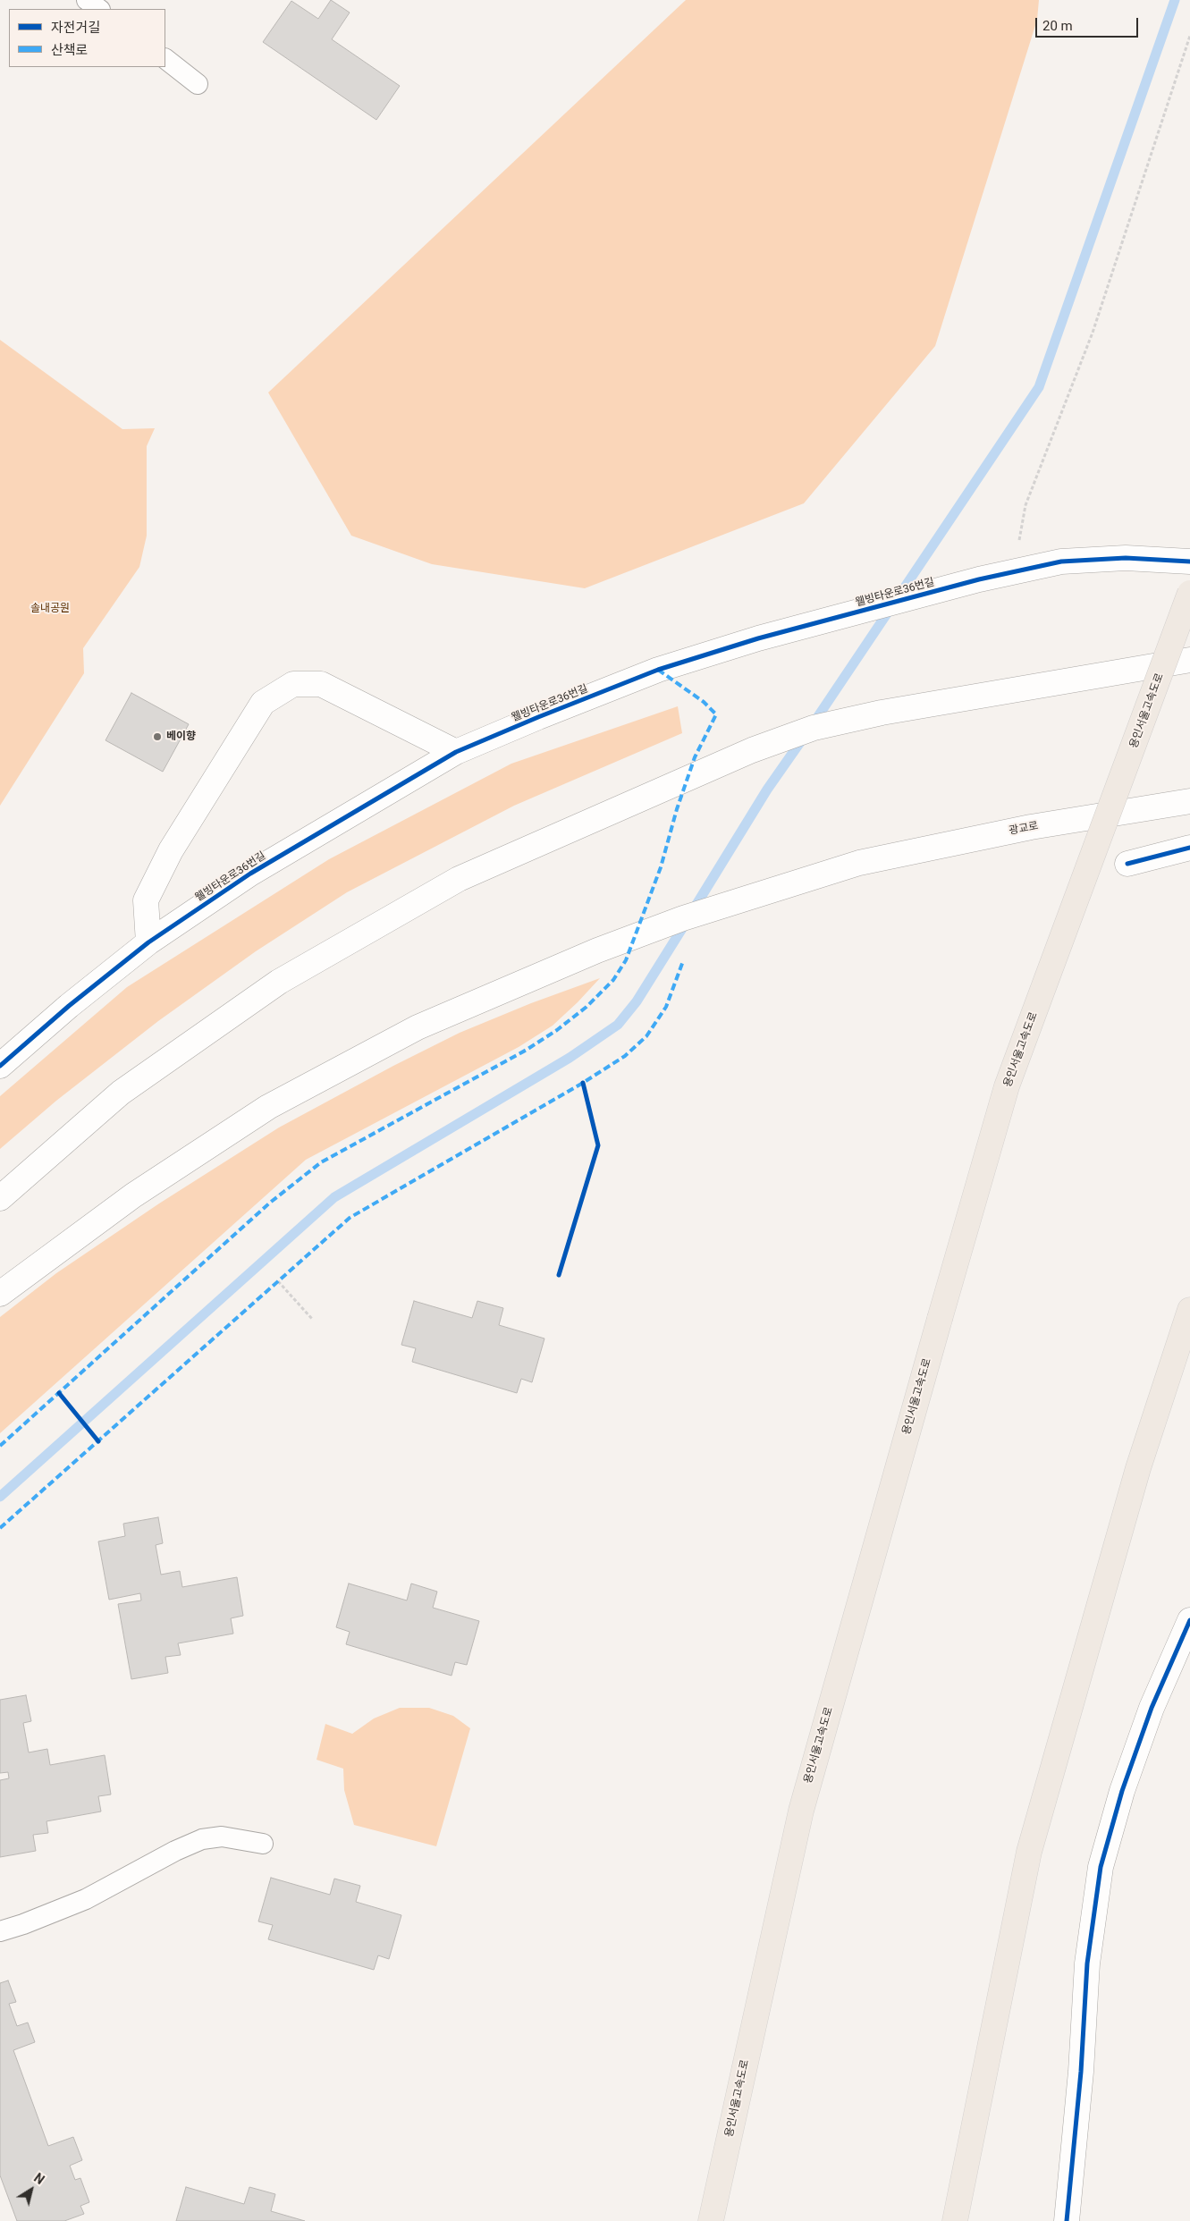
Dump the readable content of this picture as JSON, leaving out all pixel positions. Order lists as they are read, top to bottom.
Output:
{
  "streets": {
    "highway": ["용인서울고속도로"],
    "main road": ["웰빙타운로36번길", "광교로"]
  },
  "parks": ["솔내공원"],
  "places": ["베이향"],
  "legend": ["자전거길", "산책로"],
  "scale_bar": "20 m",
  "north": "top right"
}
